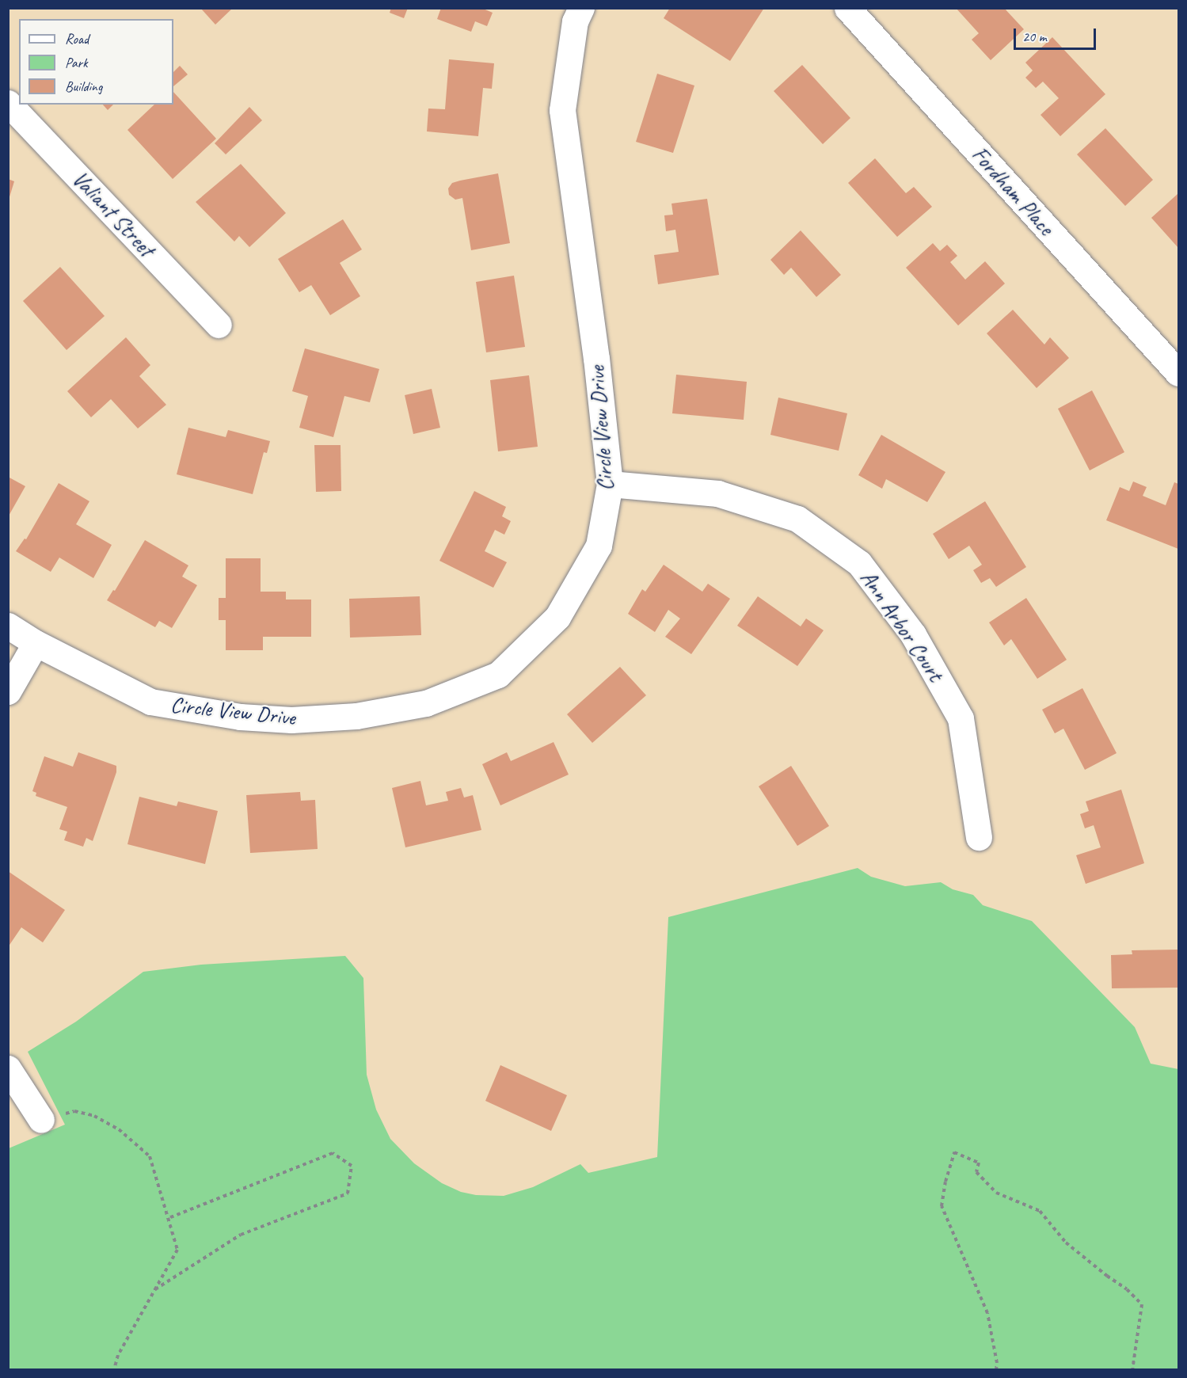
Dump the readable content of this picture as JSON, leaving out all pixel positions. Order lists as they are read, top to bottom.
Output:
{
  "streets": {
    "street": [
      "Fordham Place",
      "Valiant Street",
      "Circle View Drive",
      "Ann Arbor Court"
    ]
  },
  "crossings": [
    ["Circle View Drive", "Ann Arbor Court"]
  ],
  "legend": ["Road", "Park", "Building"],
  "scale_bar": "20 m"
}
